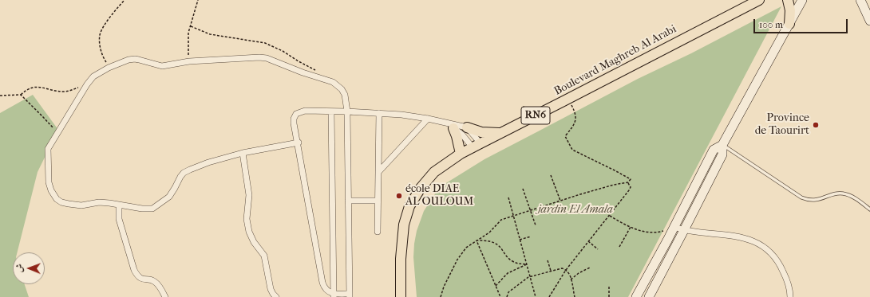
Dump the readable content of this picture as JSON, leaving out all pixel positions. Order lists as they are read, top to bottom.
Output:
{
  "streets": {
    "main road": ["Boulevard Maghreb Al Arabi", "RN6"]
  },
  "parks": ["jardin El Amala"],
  "places": ["Province de Taourirt", "école DIAE AL OULOUM"],
  "scale_bar": "100 m",
  "north": "left"
}
